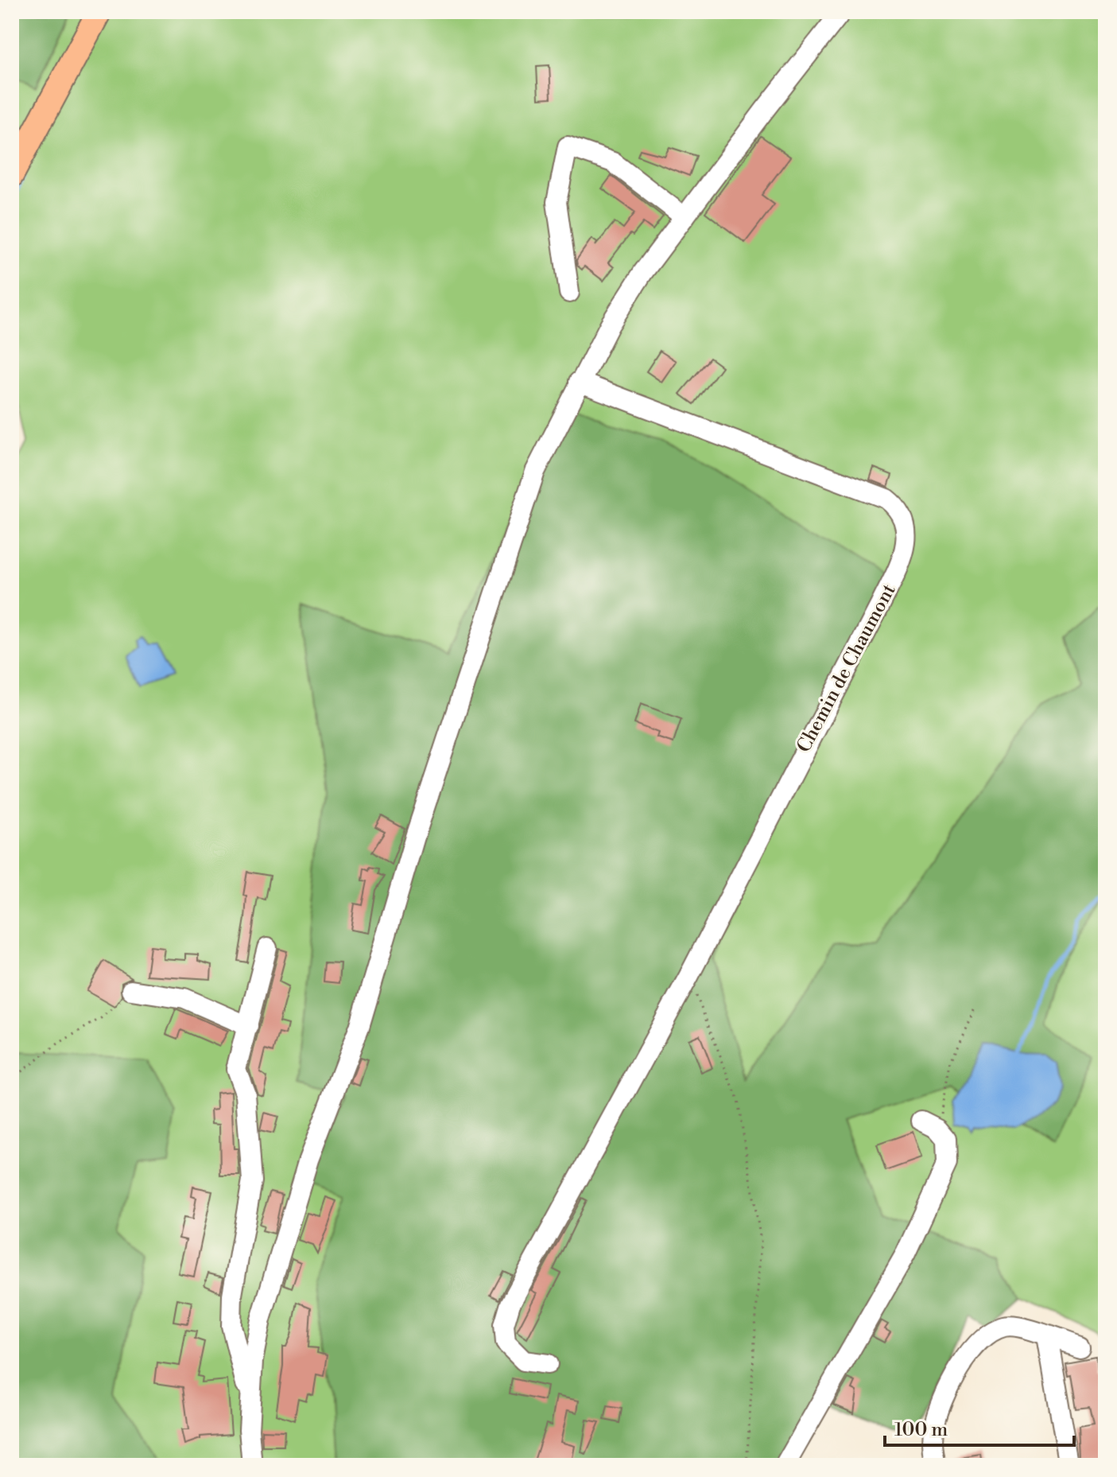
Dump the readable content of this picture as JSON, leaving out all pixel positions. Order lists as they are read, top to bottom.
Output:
{
  "streets": {
    "street": ["Chemin de Chaumont"]
  },
  "scale_bar": "100 m"
}
